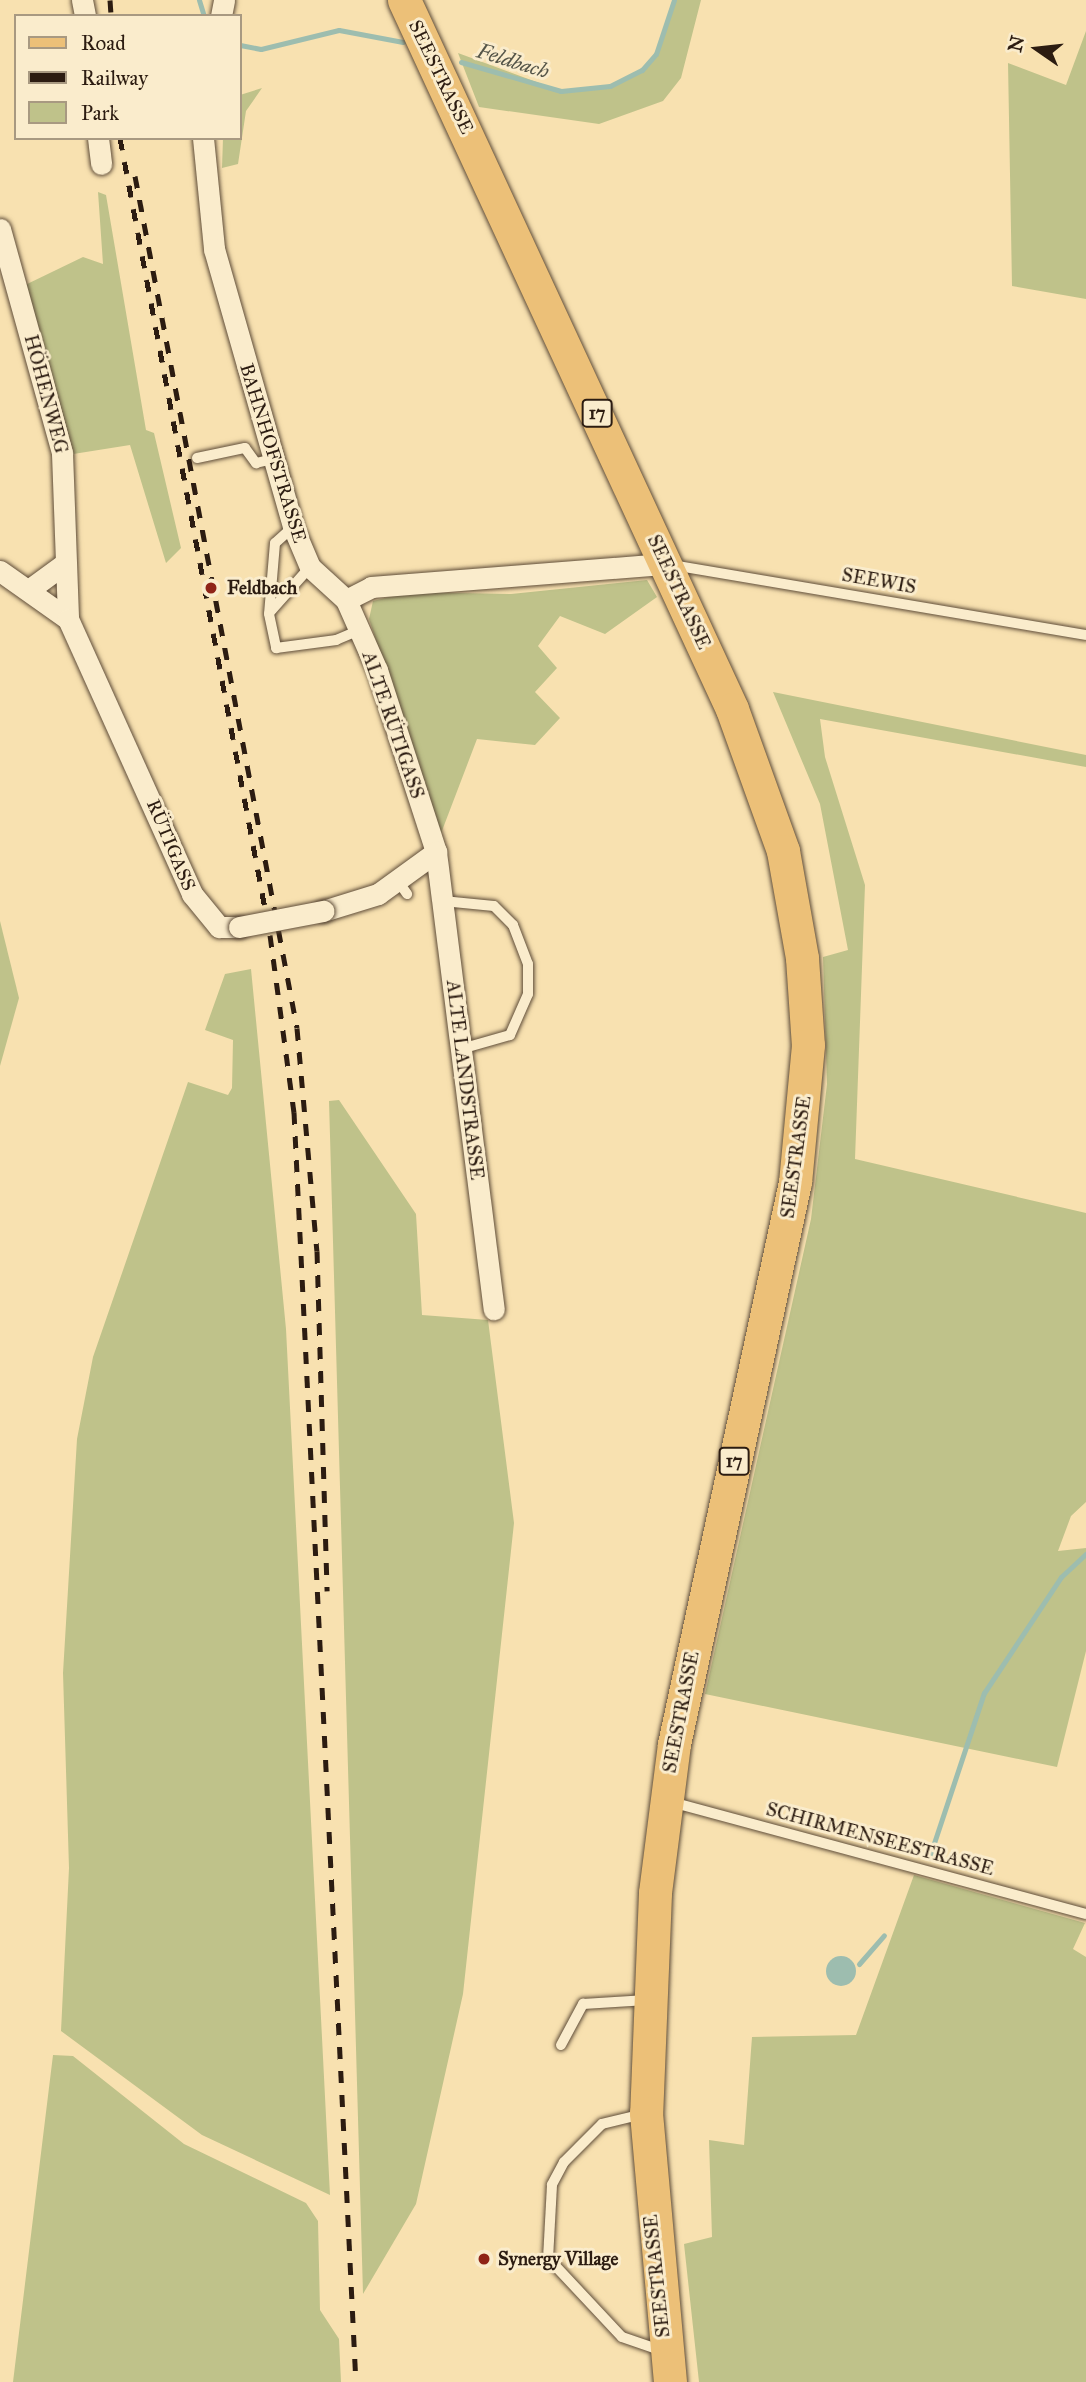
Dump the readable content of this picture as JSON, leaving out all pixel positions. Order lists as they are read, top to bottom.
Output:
{
  "streets": {
    "main road": ["SEESTRASSE", "17"],
    "street": [
      "HÖHENWEG",
      "BAHNHOFSTRASSE",
      "ALTE RÜTIGASS",
      "RÜTIGASS",
      "ALTE LANDSTRASSE"
    ],
    "lane": ["SEEWIS", "SCHIRMENSEESTRASSE"]
  },
  "crossings": [
    ["SEESTRASSE", "SEEWIS"],
    ["SEESTRASSE", "SCHIRMENSEESTRASSE"],
    ["HÖHENWEG", "RÜTIGASS"],
    ["BAHNHOFSTRASSE", "ALTE RÜTIGASS"],
    ["ALTE RÜTIGASS", "RÜTIGASS"],
    ["ALTE RÜTIGASS", "ALTE LANDSTRASSE"],
    ["RÜTIGASS", "ALTE LANDSTRASSE"]
  ],
  "water": ["Feldbach"],
  "places": ["Feldbach", "Synergy Village"],
  "legend": ["Road", "Railway", "Park"],
  "north": "left"
}
